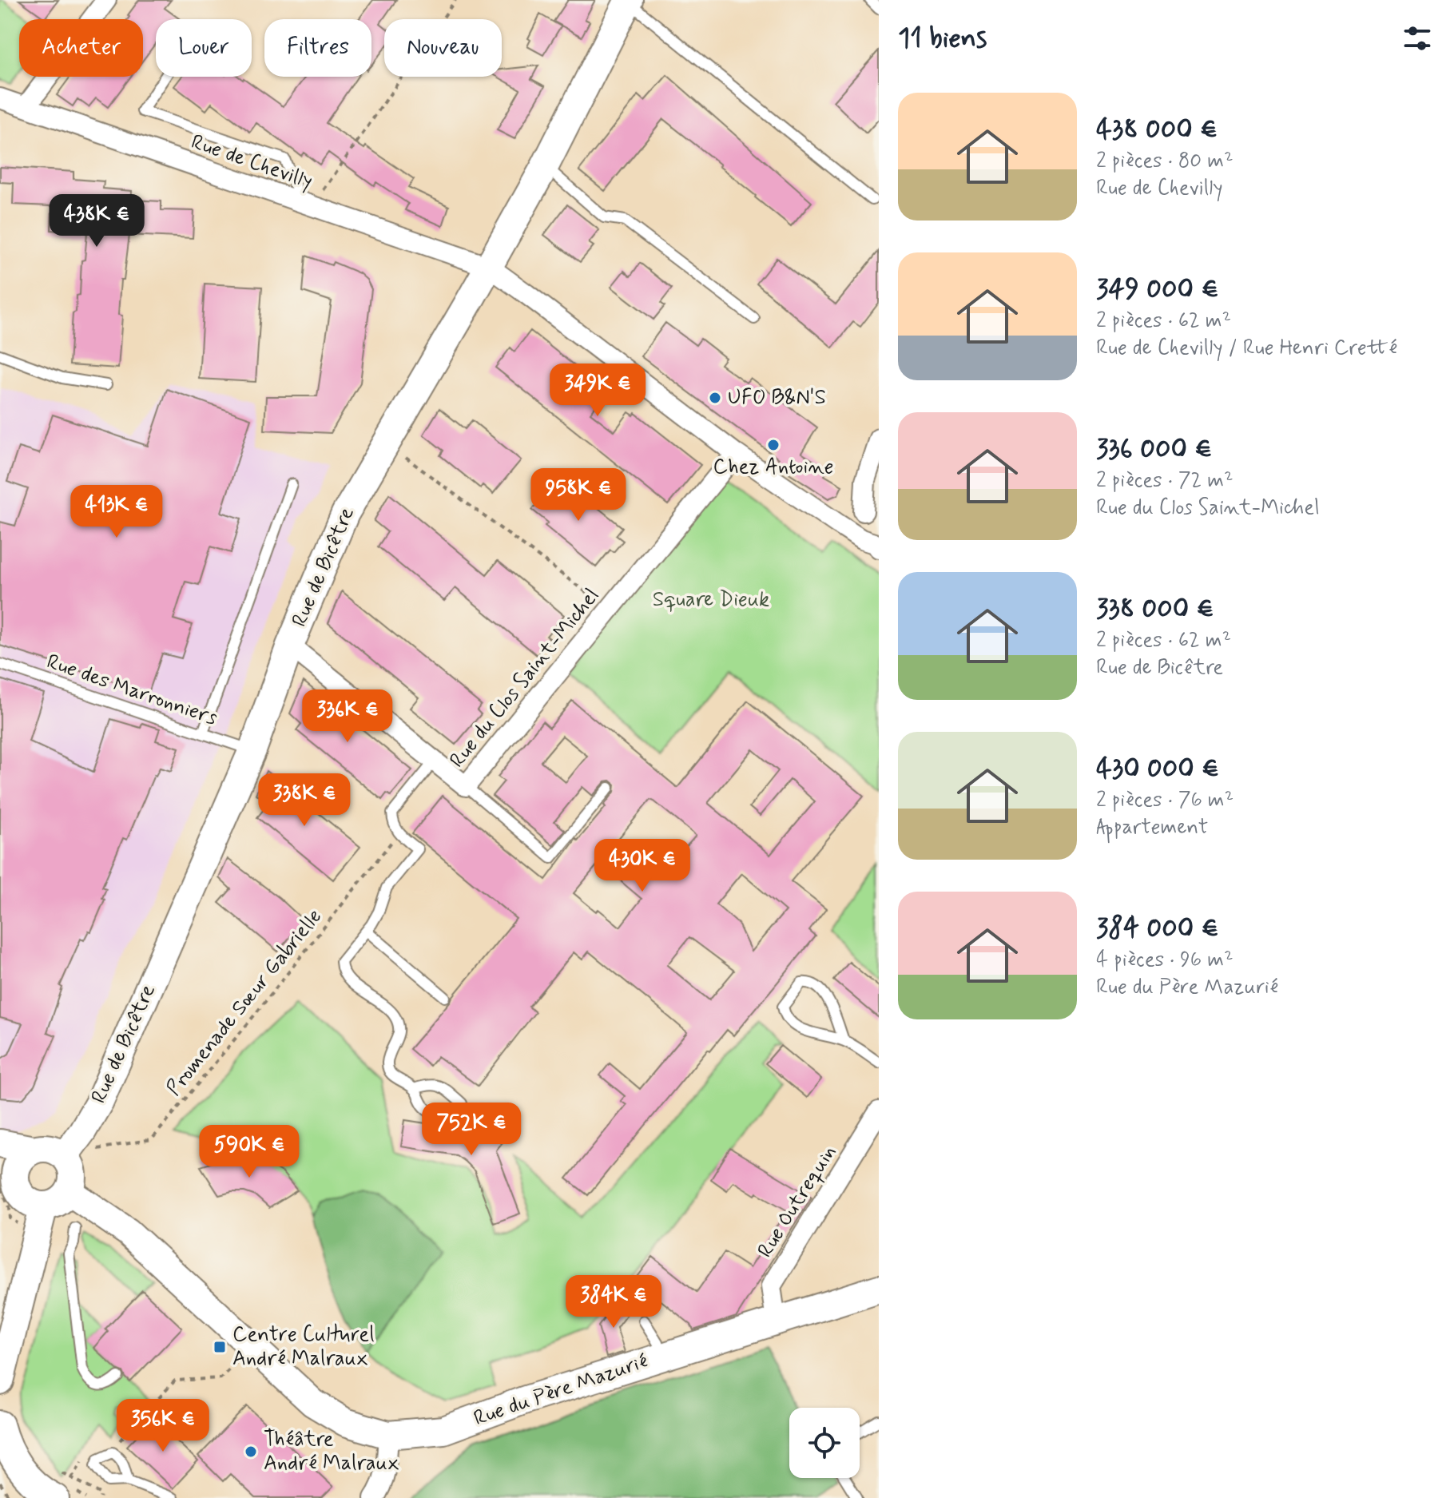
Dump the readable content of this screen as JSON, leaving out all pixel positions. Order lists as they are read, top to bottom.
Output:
{
  "streets": {
    "main road": ["Rue de Bicêtre", "Rue du Père Mazurié"],
    "street": ["Rue de Chevilly", "Rue du Clos Saint-Michel", "Rue Outrequin"],
    "lane": ["Rue des Marronniers"],
    "path": ["Promenade Sœur Gabrielle"]
  },
  "crossings": [
    ["Rue de Chevilly", "Rue de Bicêtre"],
    ["Rue de Chevilly", "Rue du Clos Saint-Michel"],
    ["Rue de Bicêtre", "Rue du Clos Saint-Michel"],
    ["Rue de Bicêtre", "Rue des Marronniers"],
    ["Rue Outrequin", "Rue du Père Mazurié"]
  ],
  "parks": ["Square Dieuk"],
  "places": {
    "other": ["UFO B&N'S", "Chez Antoine", "Théâtre André Malraux"],
    "transit": ["Centre Culturel André Malraux"]
  },
  "page": {
    "heading": "11 biens",
    "chip": [
      "Acheter",
      "Louer",
      "Filtres",
      "Nouveau"
    ],
    "list": [
      {
        "name": "438 000 €",
        "note": "2 pièces · 80 m² · Rue de Chevilly"
      },
      {
        "name": "349 000 €",
        "note": "2 pièces · 62 m² · Rue de Chevilly / Rue Henri Cretté"
      },
      {
        "name": "336 000 €",
        "note": "2 pièces · 72 m² · Rue du Clos Saint-Michel"
      },
      {
        "name": "338 000 €",
        "note": "2 pièces · 62 m² · Rue de Bicêtre"
      },
      {
        "name": "430 000 €",
        "note": "2 pièces · 76 m² · Appartement"
      },
      {
        "name": "384 000 €",
        "note": "4 pièces · 96 m² · Rue du Père Mazurié"
      }
    ],
    "price": [
      "438K €",
      "349K €",
      "958K €",
      "413K €",
      "336K €",
      "338K €",
      "430K €",
      "752K €",
      "590K €",
      "384K €",
      "356K €"
    ]
  }
}
